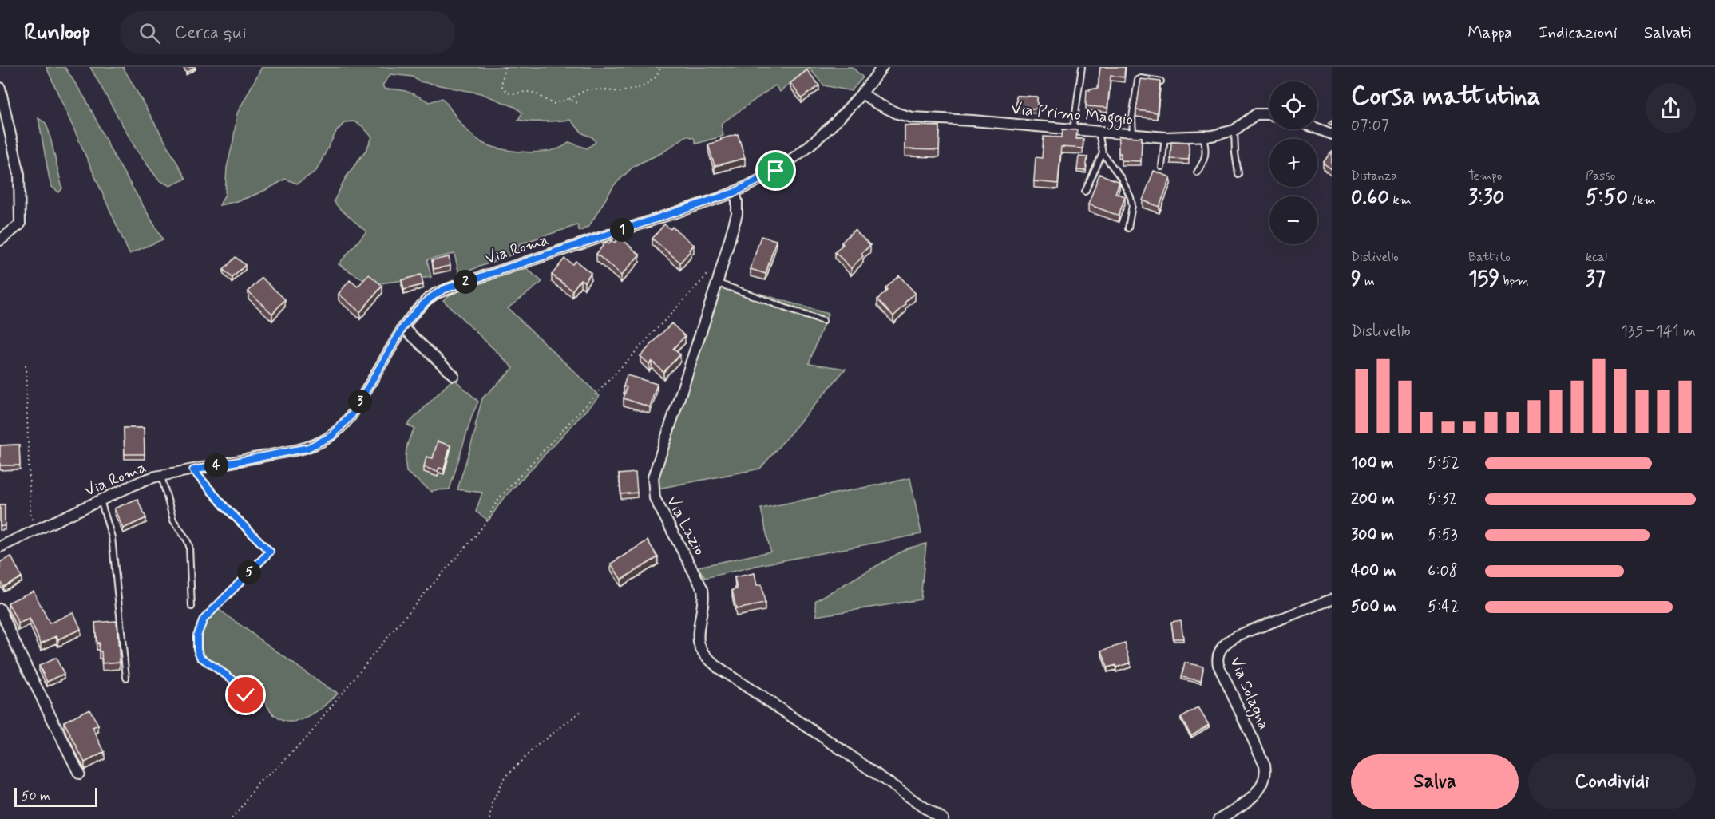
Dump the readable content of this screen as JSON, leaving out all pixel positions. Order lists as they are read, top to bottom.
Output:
{
  "streets": {
    "street": [
      "Via Primo Maggio",
      "Via Roma",
      "Via Lazio",
      "Via Solagna"
    ]
  },
  "crossings": [
    ["Via Primo Maggio", "Via Roma"],
    ["Via Roma", "Via Lazio"]
  ],
  "scale_bar": "50 m",
  "page": {
    "header": "Runloop",
    "search": "Cerca qui",
    "nav": ["Mappa", "Indicazioni", "Salvati"],
    "heading": ["Corsa mattutina", "07:07"],
    "map_buttons": ["+", "−"],
    "stats": [
      ["Distanza", "0.60 km"],
      ["Tempo", "3:30"],
      ["Passo", "5:50 /km"],
      ["Dislivello", "9 m"],
      ["Battito", "159 bpm"],
      ["kcal", "37"]
    ],
    "pins": [
      "1",
      "2",
      "3",
      "4",
      "5"
    ],
    "chart": ["Dislivello", "135–141 m"],
    "list": [
      {
        "name": "100 m",
        "note": "5:52"
      },
      {
        "name": "200 m",
        "note": "5:32"
      },
      {
        "name": "300 m",
        "note": "5:53"
      },
      {
        "name": "400 m",
        "note": "6:08"
      },
      {
        "name": "500 m",
        "note": "5:42"
      }
    ],
    "buttons": ["Salva", "Condividi"],
    "scale": "50 m"
  }
}
